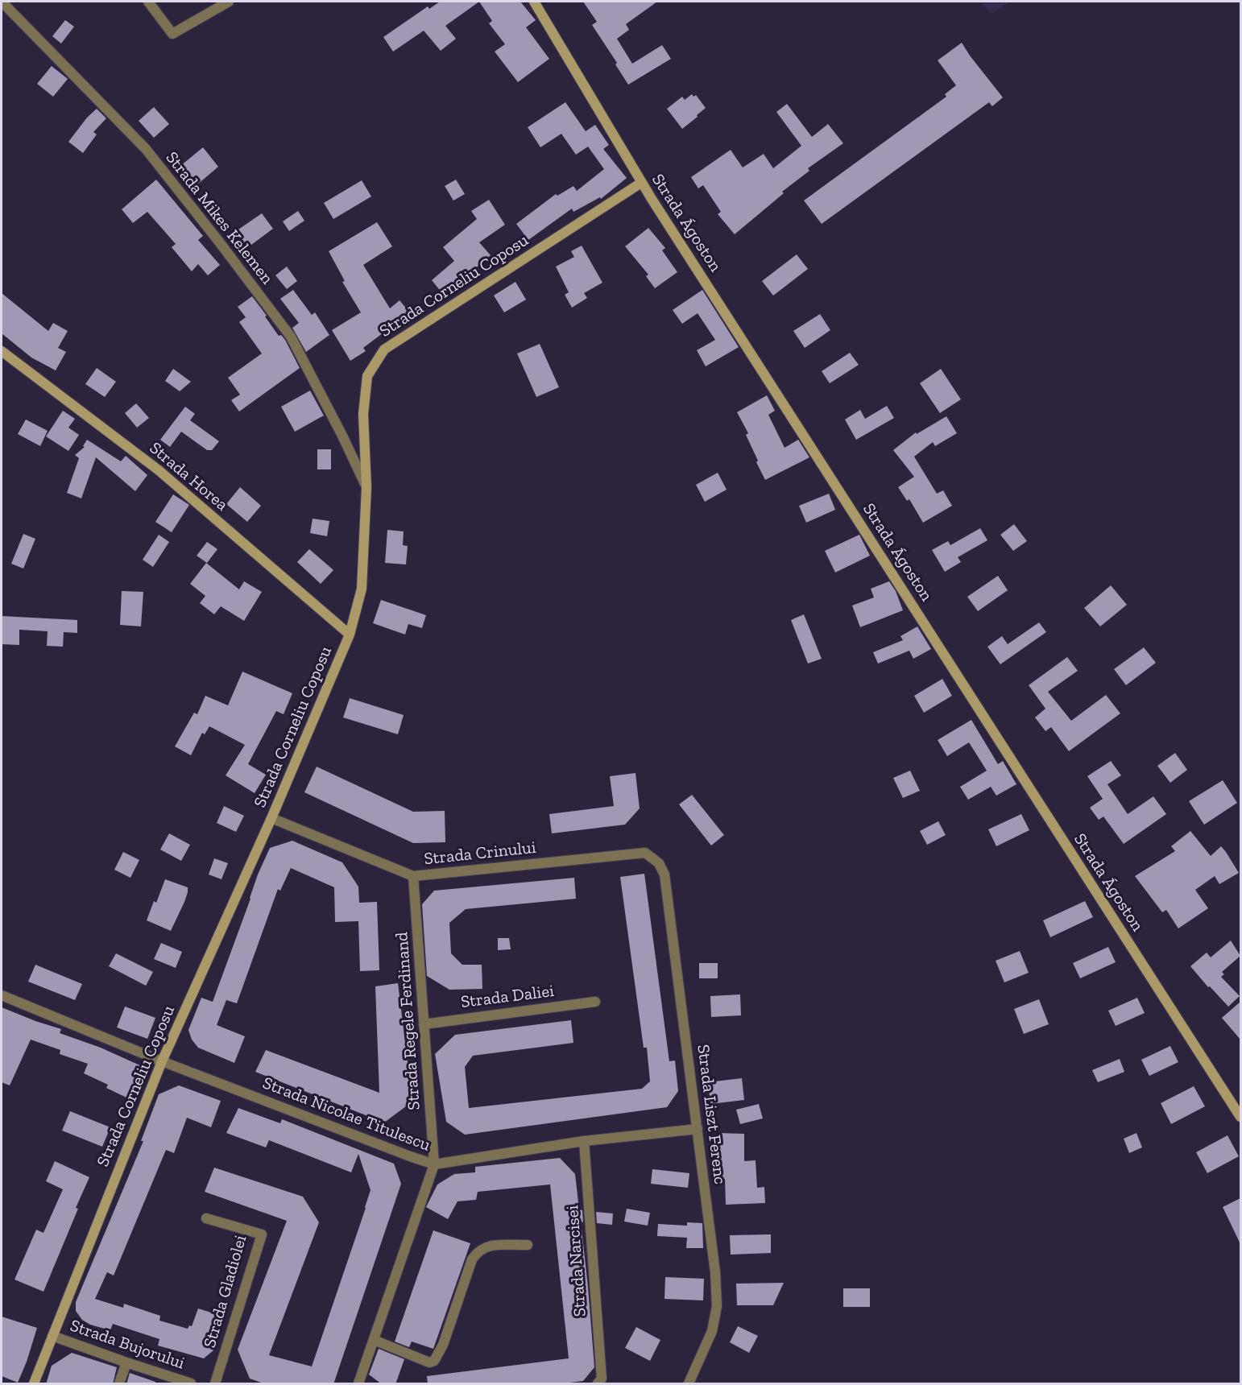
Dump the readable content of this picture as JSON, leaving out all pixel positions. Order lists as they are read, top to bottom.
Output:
{
  "streets": {
    "street": [
      "Strada Mikes Kelemen",
      "Strada Ágoston",
      "Strada Corneliu Coposu",
      "Strada Horea",
      "Strada Crinului",
      "Strada Daliei",
      "Strada Regele Ferdinand",
      "Strada Nicolae Titulescu",
      "Strada Liszt Ferenc",
      "Strada Narcisei",
      "Strada Gladiolei",
      "Strada Bujorului"
    ]
  },
  "crossings": [
    ["Strada Mikes Kelemen", "Strada Corneliu Coposu"],
    ["Strada Ágoston", "Strada Corneliu Coposu"],
    ["Strada Corneliu Coposu", "Strada Horea"],
    ["Strada Corneliu Coposu", "Strada Crinului"],
    ["Strada Corneliu Coposu", "Strada Nicolae Titulescu"],
    ["Strada Corneliu Coposu", "Strada Bujorului"],
    ["Strada Crinului", "Strada Regele Ferdinand"],
    ["Strada Crinului", "Strada Liszt Ferenc"],
    ["Strada Daliei", "Strada Regele Ferdinand"],
    ["Strada Regele Ferdinand", "Strada Nicolae Titulescu"],
    ["Strada Nicolae Titulescu", "Strada Liszt Ferenc"],
    ["Strada Nicolae Titulescu", "Strada Narcisei"]
  ]
}
